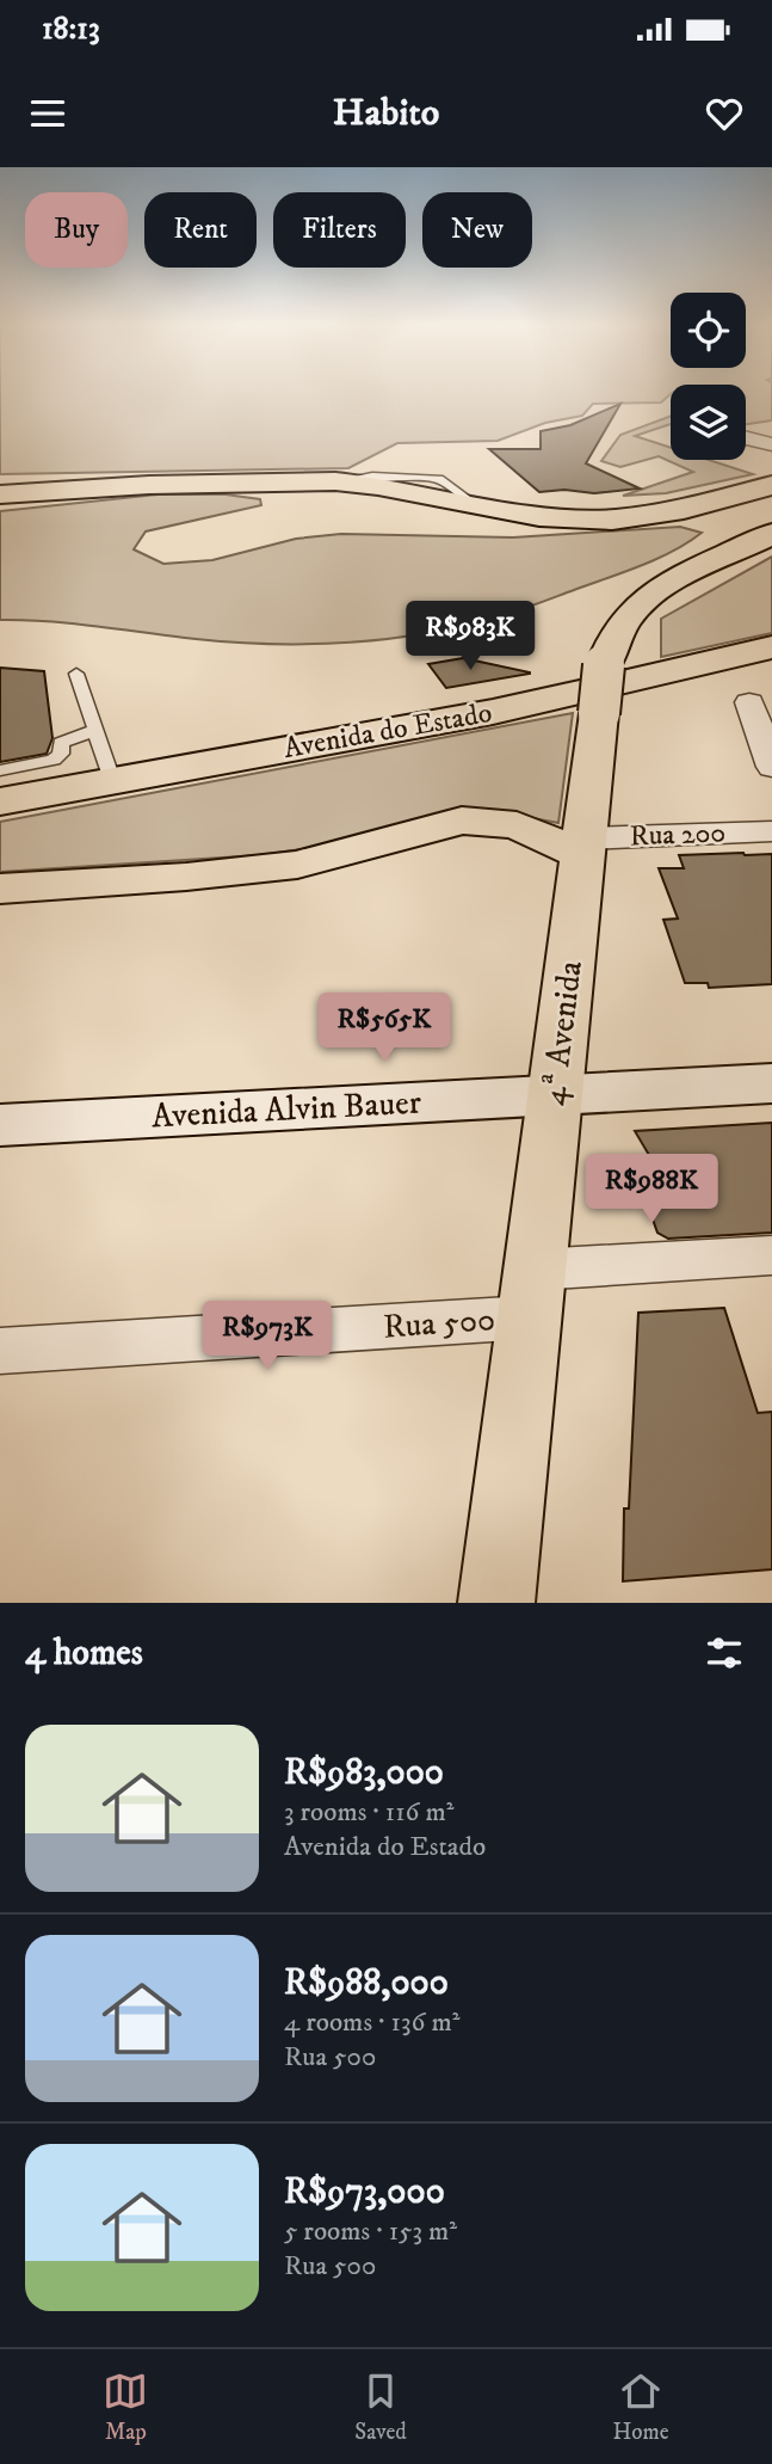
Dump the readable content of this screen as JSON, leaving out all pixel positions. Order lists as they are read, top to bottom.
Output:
{
  "streets": {
    "main road": ["Avenida do Estado", "4ª Avenida", "Avenida Alvin Bauer"],
    "street": ["Rua 200", "Rua 500"]
  },
  "crossings": [
    ["Rua 200", "4ª Avenida"],
    ["4ª Avenida", "Avenida Alvin Bauer"],
    ["4ª Avenida", "Rua 500"]
  ],
  "page": {
    "status": "18:13",
    "header": "Habito",
    "chip": [
      "Buy",
      "Rent",
      "Filters",
      "New"
    ],
    "price": [
      "R$983K",
      "R$565K",
      "R$988K",
      "R$973K"
    ],
    "heading": "4 homes",
    "list": [
      {
        "name": "R$983,000",
        "note": "3 rooms · 116 m² · Avenida do Estado"
      },
      {
        "name": "R$988,000",
        "note": "4 rooms · 136 m² · Rua 500"
      },
      {
        "name": "R$973,000",
        "note": "5 rooms · 153 m² · Rua 500"
      }
    ],
    "tabs": ["Map", "Saved", "Home"]
  }
}
